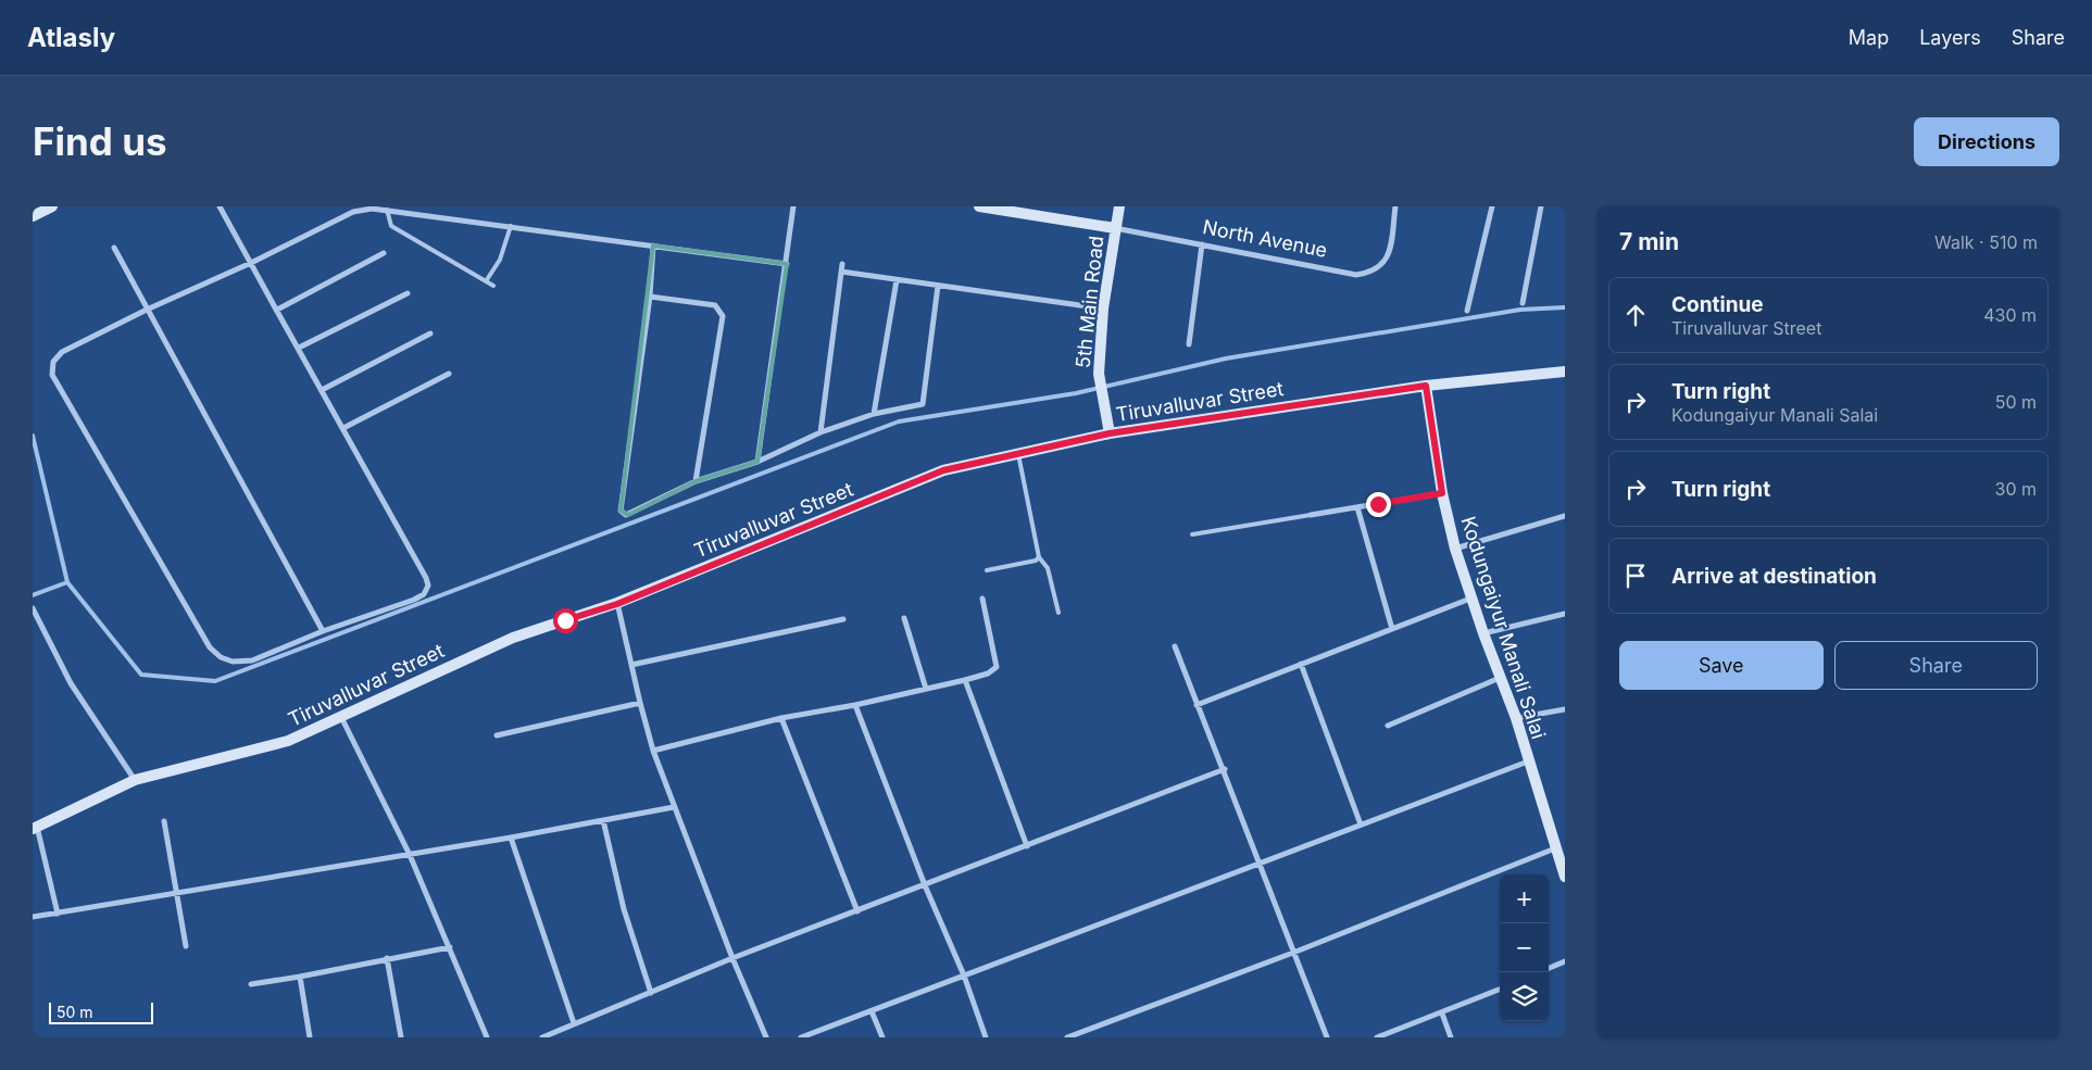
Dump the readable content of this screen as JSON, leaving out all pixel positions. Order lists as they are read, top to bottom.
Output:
{
  "streets": {
    "street": [
      "North Avenue",
      "5th Main Road",
      "Tiruvalluvar Street",
      "Kodungaiyur Manali Salai"
    ]
  },
  "crossings": [
    ["North Avenue", "5th Main Road"],
    ["5th Main Road", "Tiruvalluvar Street"],
    ["Tiruvalluvar Street", "Kodungaiyur Manali Salai"]
  ],
  "scale_bar": "50 m",
  "page": {
    "header": "Atlasly",
    "nav": ["Map", "Layers", "Share"],
    "buttons": [
      "Directions",
      ["Save", "Share"]
    ],
    "title": "Find us",
    "heading": ["7 min", "Walk · 510 m"],
    "list": [
      ["Continue", "Tiruvalluvar Street", "430 m"],
      ["Turn right", "Kodungaiyur Manali Salai", "50 m"],
      ["Turn right", "30 m"],
      "Arrive at destination"
    ],
    "map_buttons": ["+", "−"],
    "scale": "50 m"
  }
}
